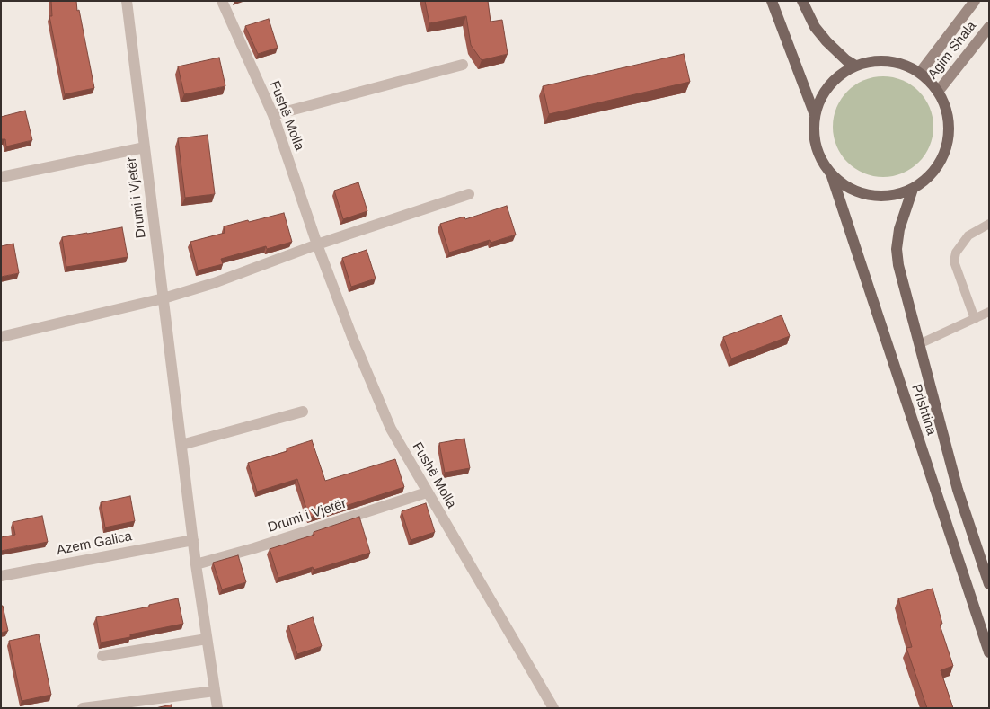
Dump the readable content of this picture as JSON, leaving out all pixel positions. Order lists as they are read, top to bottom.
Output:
{
  "streets": {
    "main road": ["Agim Shala", "Prishtina"],
    "street": ["Fushë Molla", "Drumi i Vjetër", "Azem Galica"]
  },
  "crossings": [
    ["Agim Shala", "Prishtina"],
    ["Fushë Molla", "Drumi i Vjetër"],
    ["Drumi i Vjetër", "Azem Galica"]
  ]
}
